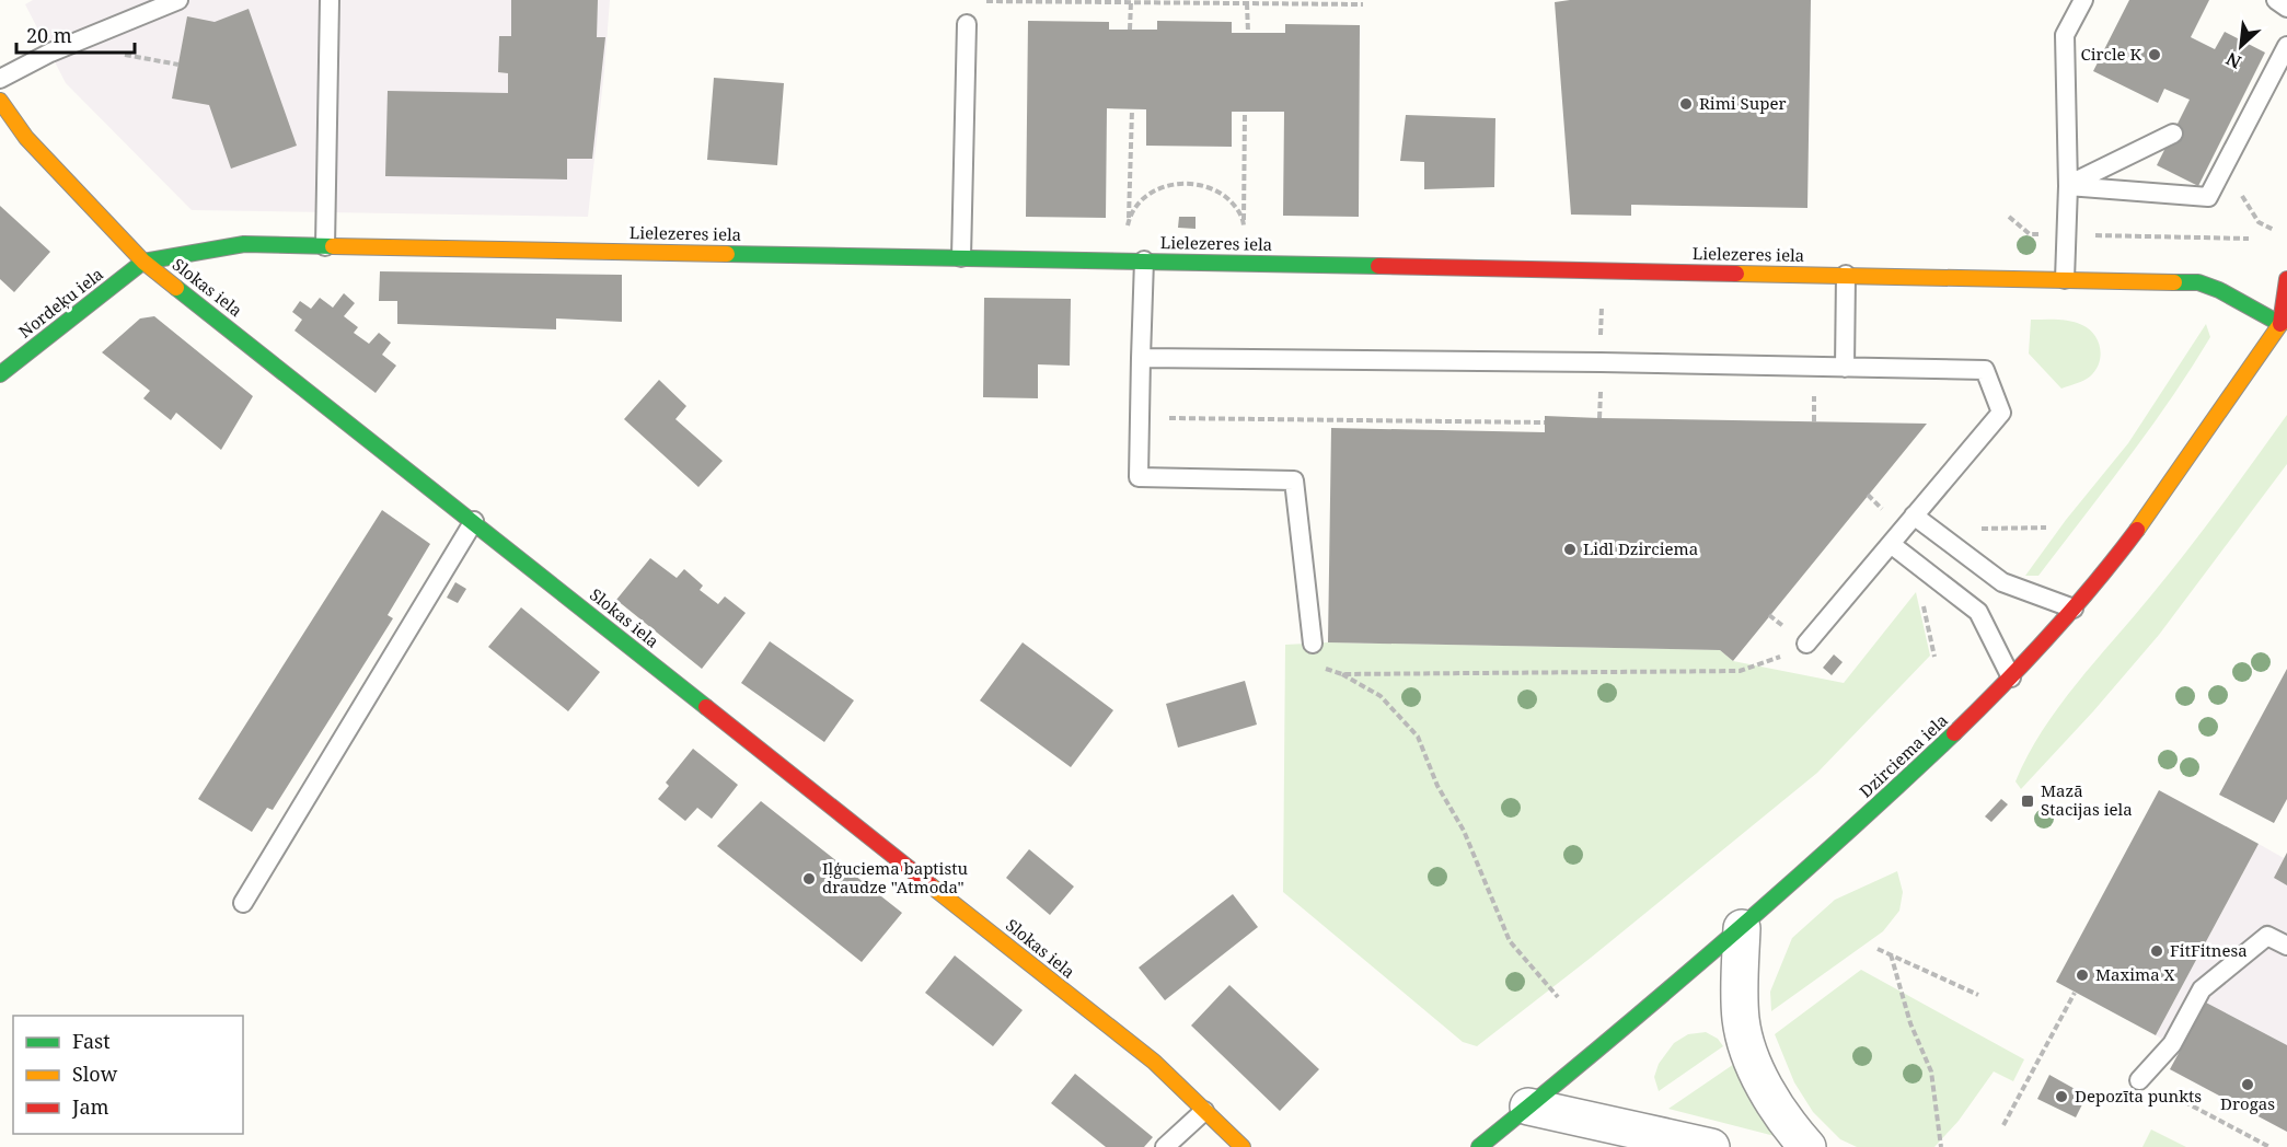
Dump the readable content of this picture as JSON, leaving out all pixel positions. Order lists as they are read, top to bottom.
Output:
{
  "streets": {
    "street": [
      "Lielezeres iela",
      "Slokas iela",
      "Nordeķu iela",
      "Dzirciema iela"
    ]
  },
  "crossings": [
    ["Lielezeres iela", "Slokas iela"],
    ["Lielezeres iela", "Nordeķu iela"],
    ["Lielezeres iela", "Dzirciema iela"],
    ["Slokas iela", "Nordeķu iela"]
  ],
  "places": {
    "other": [
      "Circle K",
      "Rimi Super",
      "Lidl Dzirciema",
      "Iļģuciema baptistu draudze \"Atmoda\"",
      "FitFitnesa",
      "Maxima X",
      "Drogas",
      "Depozīta punkts"
    ],
    "transit": ["Mazā Stacijas iela"]
  },
  "legend": ["Fast", "Slow", "Jam"],
  "scale_bar": "20 m",
  "north": "bottom left"
}
